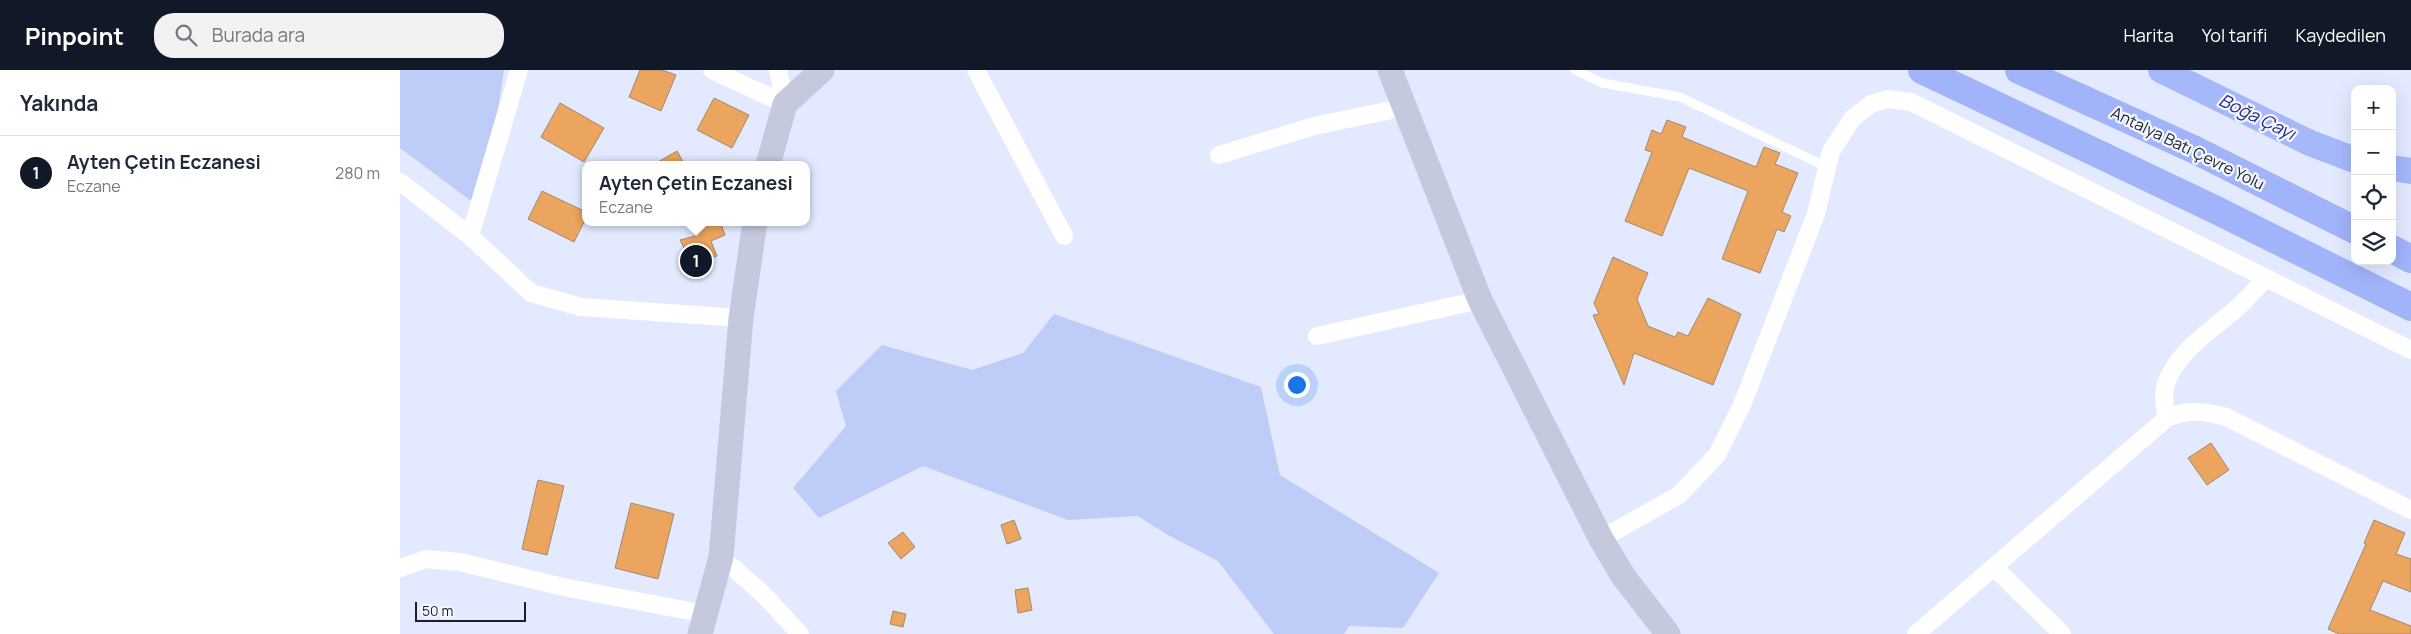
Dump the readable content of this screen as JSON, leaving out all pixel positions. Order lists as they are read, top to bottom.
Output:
{
  "streets": {
    "highway": ["Antalya Batı Çevre Yolu"]
  },
  "water": ["Boğa Çayı"],
  "scale_bar": "50 m",
  "page": {
    "header": "Pinpoint",
    "search": "Burada ara",
    "nav": ["Harita", "Yol tarifi", "Kaydedilen"],
    "heading": "Yakında",
    "map_buttons": ["+", "−"],
    "list": [
      {
        "mark": "1",
        "name": "Ayten Çetin Eczanesi",
        "note": "Eczane",
        "value": "280 m"
      }
    ],
    "popup": ["Ayten Çetin Eczanesi", "Eczane"],
    "pins": "1",
    "scale": "50 m"
  }
}
